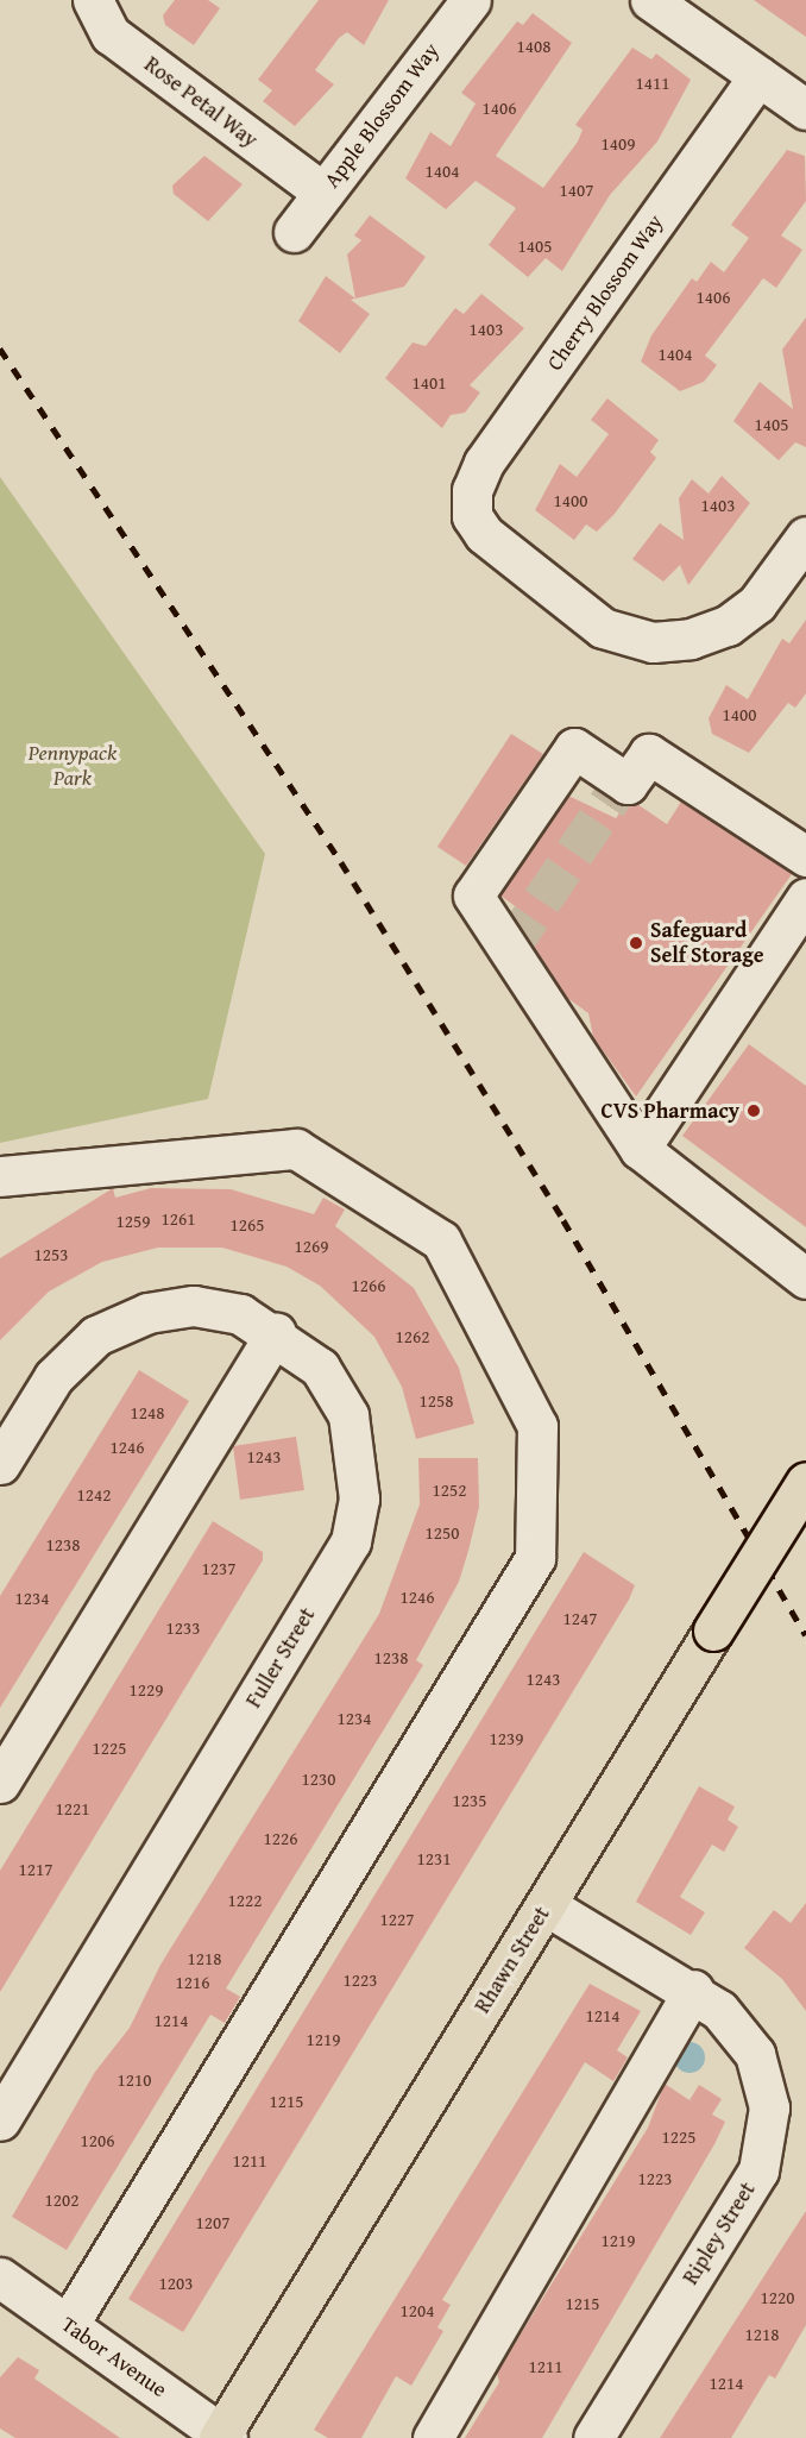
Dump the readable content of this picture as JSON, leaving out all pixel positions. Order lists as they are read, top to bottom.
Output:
{
  "streets": {
    "main road": ["Rhawn Street"],
    "street": [
      "Rose Petal Way",
      "Apple Blossom Way",
      "Cherry Blossom Way",
      "Fuller Street",
      "Ripley Street",
      "Tabor Avenue"
    ]
  },
  "crossings": [
    ["Rose Petal Way", "Apple Blossom Way"],
    ["Rhawn Street", "Ripley Street"],
    ["Rhawn Street", "Tabor Avenue"]
  ],
  "parks": ["Pennypack Park"],
  "places": ["Safeguard Self Storage", "CVS Pharmacy"],
  "house_numbers": [
    "1408",
    "1411",
    "1406",
    "1409",
    "1404",
    "1407",
    "1405",
    "1406",
    "1403",
    "1404",
    "1401",
    "1405",
    "1400",
    "1403",
    "1400",
    "1261",
    "1259",
    "1265",
    "1269",
    "1253",
    "1266",
    "1262",
    "1258",
    "1248",
    "1246",
    "1243",
    "1252",
    "1242",
    "1250",
    "1238",
    "1237",
    "1246",
    "1234",
    "1247",
    "1233",
    "1238",
    "1243",
    "1229",
    "1234",
    "1239",
    "1225",
    "1230",
    "1235",
    "1221",
    "1226",
    "1231",
    "1217",
    "1222",
    "1227",
    "1218",
    "1223",
    "1216",
    "1214",
    "1214",
    "1219",
    "1210",
    "1215",
    "1225",
    "1206",
    "1211",
    "1223",
    "1202",
    "1207",
    "1219",
    "1203",
    "1220",
    "1215",
    "1204",
    "1218",
    "1211",
    "1214"
  ]
}
